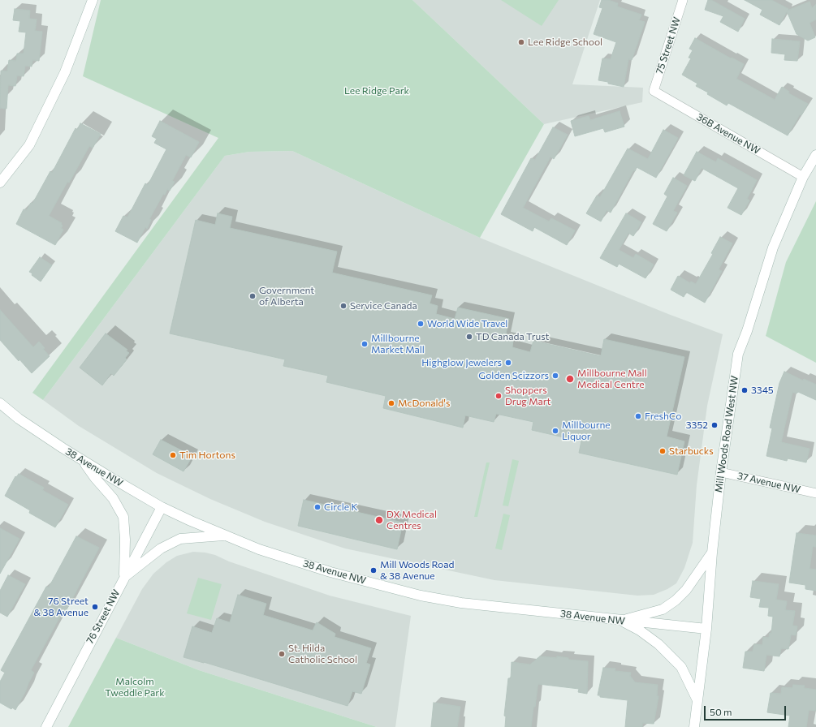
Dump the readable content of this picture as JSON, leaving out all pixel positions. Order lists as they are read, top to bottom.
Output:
{
  "streets": {
    "street": [
      "75 Street NW",
      "36B Avenue NW",
      "Mill Woods Road West NW",
      "38 Avenue NW",
      "37 Avenue NW",
      "76 Street NW"
    ]
  },
  "crossings": [
    ["75 Street NW", "36B Avenue NW"],
    ["36B Avenue NW", "Mill Woods Road West NW"],
    ["Mill Woods Road West NW", "38 Avenue NW"],
    ["Mill Woods Road West NW", "37 Avenue NW"],
    ["38 Avenue NW", "76 Street NW"]
  ],
  "parks": ["Lee Ridge Park", "Malcolm Tweddle Park"],
  "places": [
    "Lee Ridge School",
    "Government of Alberta",
    "Service Canada",
    "World Wide Travel",
    "TD Canada Trust",
    "Millbourne Market Mall",
    "Highglow Jewelers",
    "Golden Scizzors",
    "Millbourne Mall Medical Centre",
    "3345",
    "Shoppers Drug Mart",
    "McDonald's",
    "FreshCo",
    "3352",
    "Millbourne Liquor",
    "Starbucks",
    "Tim Hortons",
    "Circle K",
    "DX Medical Centres",
    "Mill Woods Road & 38 Avenue",
    "76 Street & 38 Avenue",
    "St. Hilda Catholic School"
  ],
  "scale_bar": "50 m"
}
